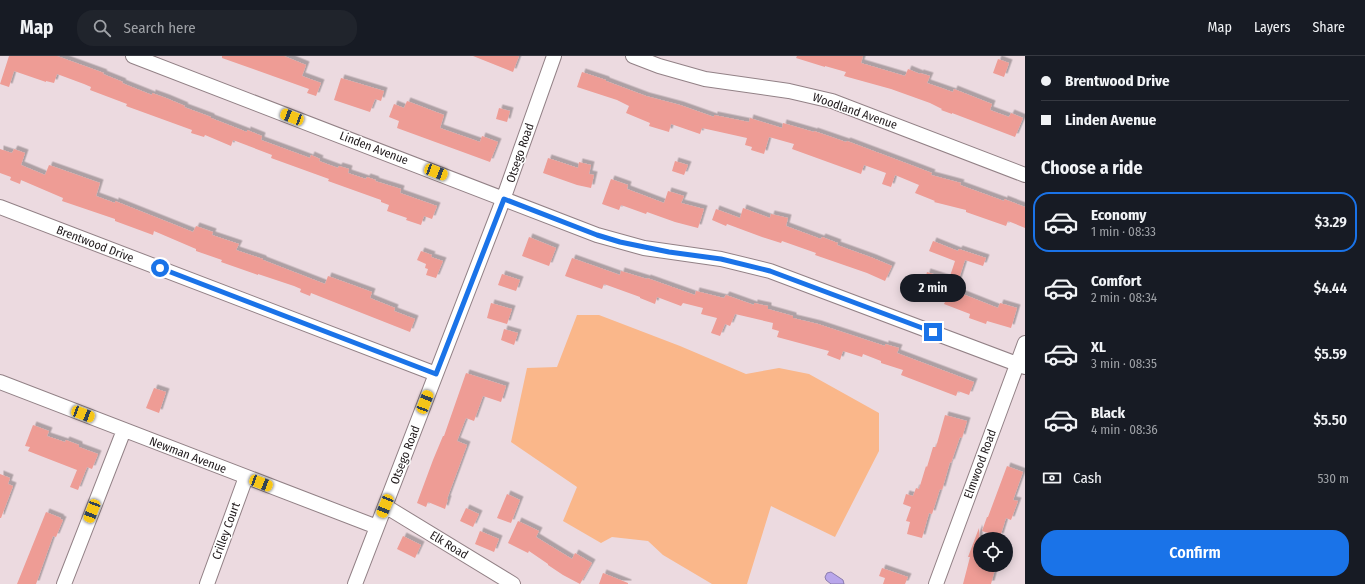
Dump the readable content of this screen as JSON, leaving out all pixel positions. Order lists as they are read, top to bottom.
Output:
{
  "streets": {
    "street": [
      "Woodland Avenue",
      "Linden Avenue",
      "Otsego Road",
      "Brentwood Drive",
      "Newman Avenue",
      "Elmwood Road",
      "Crilley Court",
      "Elk Road"
    ]
  },
  "crossings": [
    ["Linden Avenue", "Otsego Road"],
    ["Linden Avenue", "Elmwood Road"],
    ["Otsego Road", "Brentwood Drive"],
    ["Otsego Road", "Newman Avenue"],
    ["Otsego Road", "Elk Road"],
    ["Newman Avenue", "Crilley Court"]
  ],
  "page": {
    "header": "Map",
    "search": "Search here",
    "nav": ["Map", "Layers", "Share"],
    "banner": ["Brentwood Drive", "Linden Avenue"],
    "heading": "Choose a ride",
    "list": [
      {
        "name": "Economy",
        "note": "1 min · 08:33",
        "value": "$3.29"
      },
      {
        "name": "Comfort",
        "note": "2 min · 08:34",
        "value": "$4.44"
      },
      {
        "name": "XL",
        "note": "3 min · 08:35",
        "value": "$5.59"
      },
      {
        "name": "Black",
        "note": "4 min · 08:36",
        "value": "$5.50"
      }
    ],
    "bubble": "2 min",
    "pay": ["Cash", "530 m"],
    "buttons": "Confirm"
  }
}
